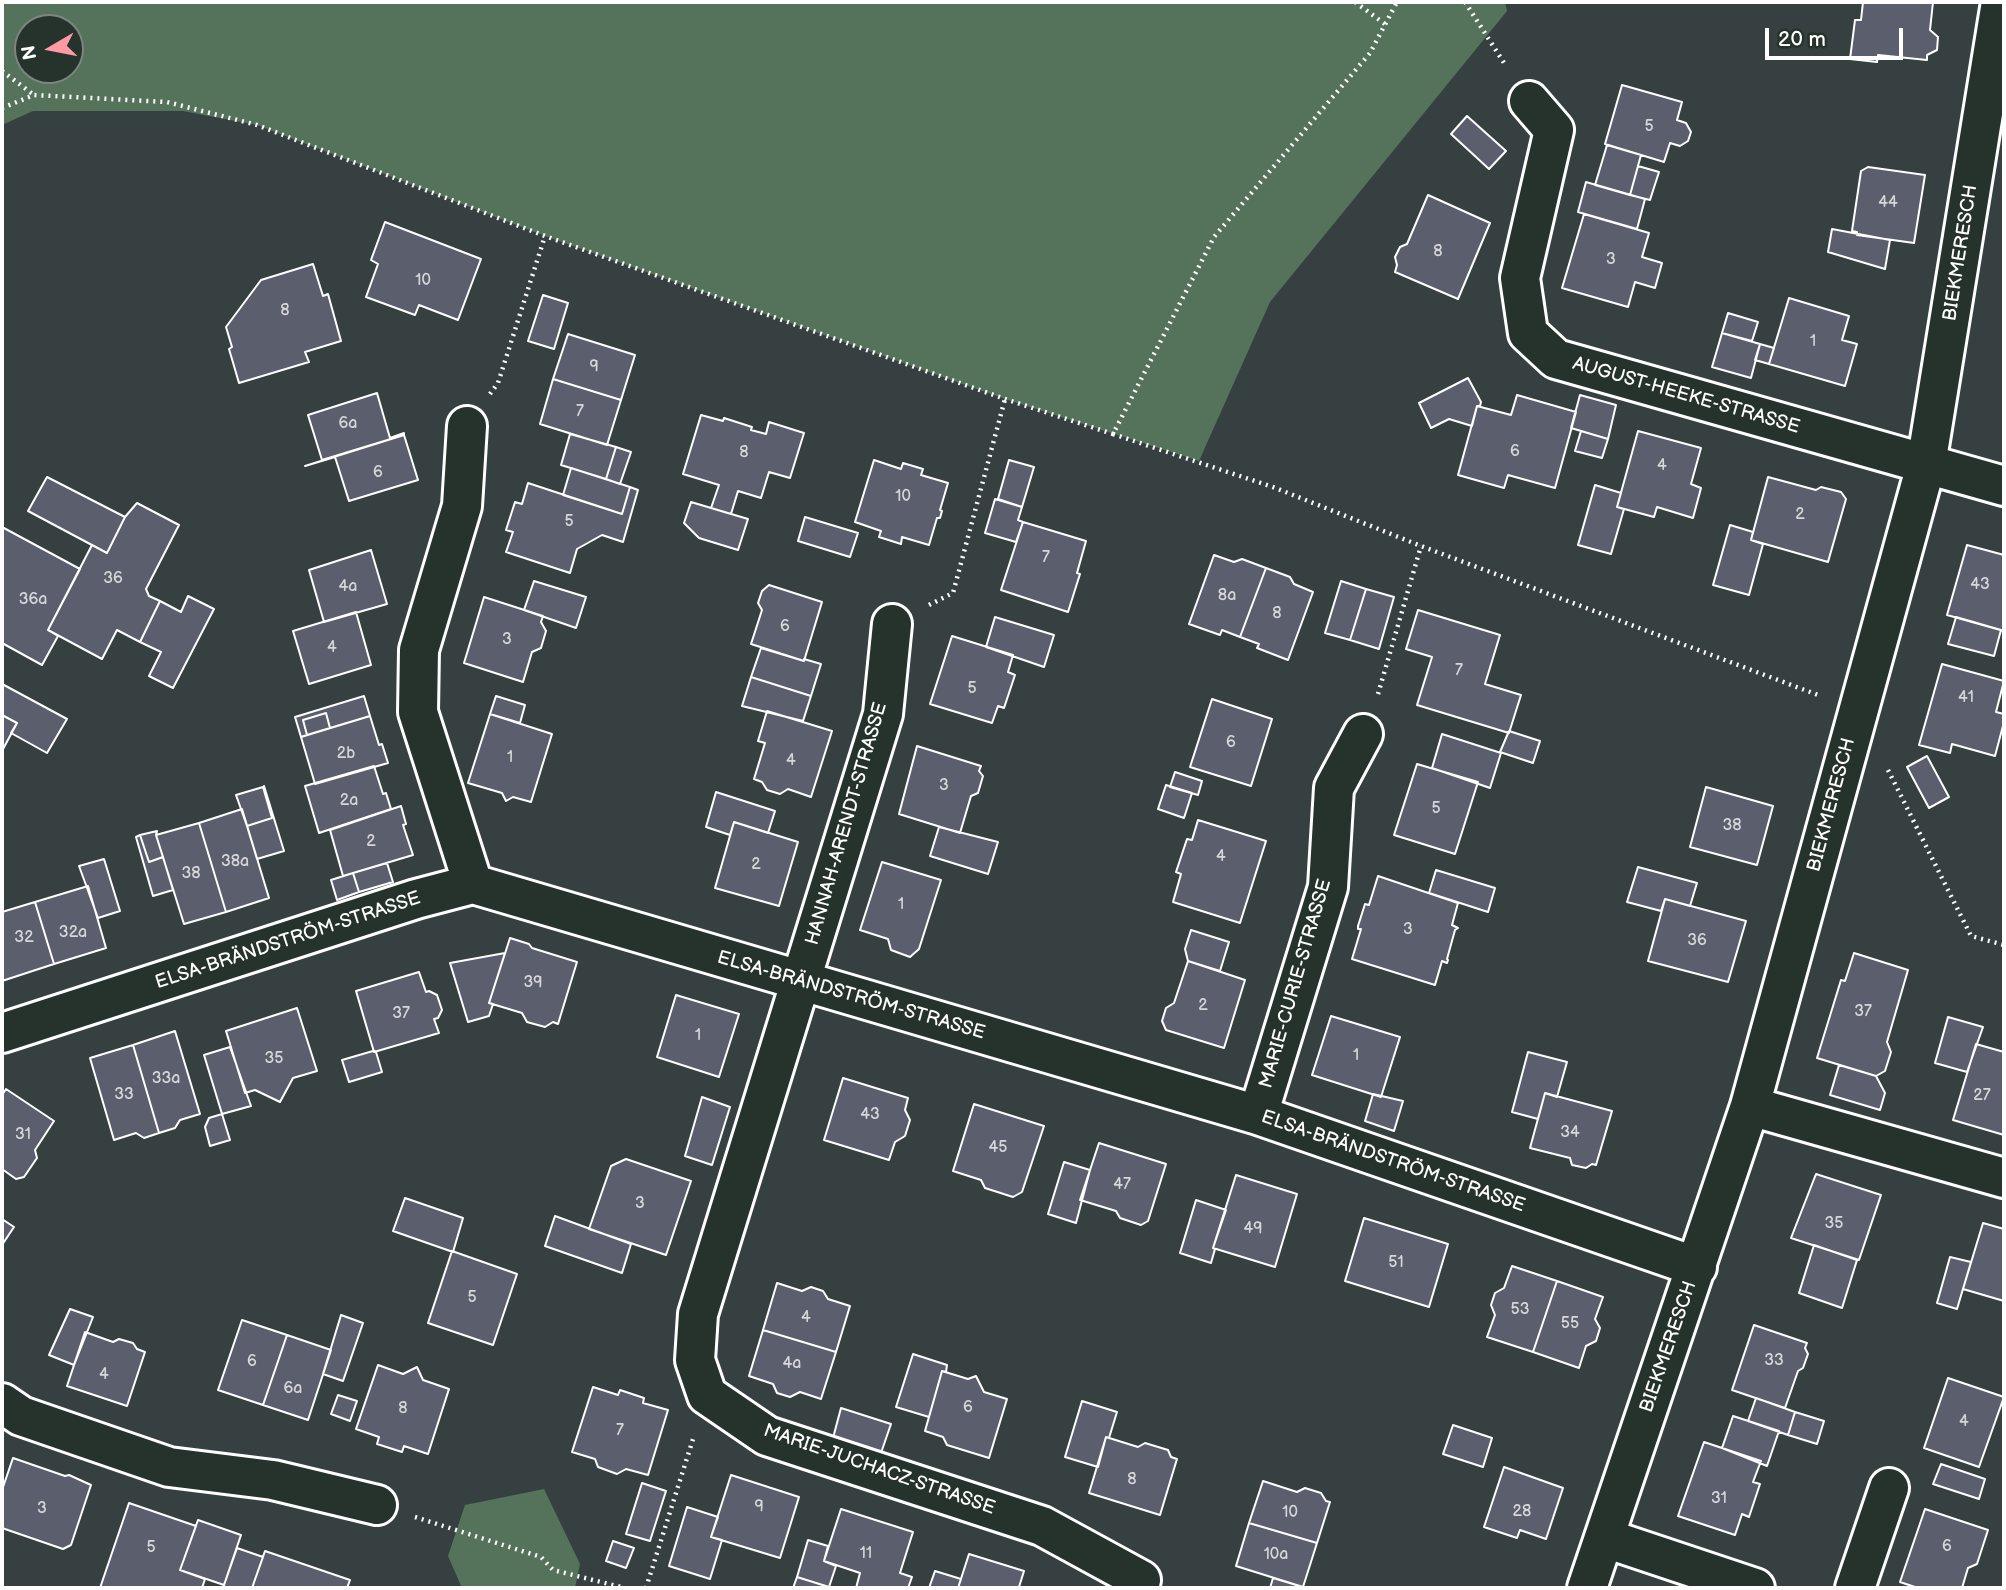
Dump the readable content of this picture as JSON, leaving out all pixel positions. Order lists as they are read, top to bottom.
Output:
{
  "streets": {
    "street": [
      "BIEKMERESCH",
      "AUGUST-HEEKE-STRASSE",
      "HANNAH-ARENDT-STRASSE",
      "ELSA-BRÄNDSTRÖM-STRASSE",
      "MARIE-CURIE-STRASSE",
      "MARIE-JUCHACZ-STRASSE"
    ]
  },
  "crossings": [
    ["BIEKMERESCH", "AUGUST-HEEKE-STRASSE"],
    ["BIEKMERESCH", "ELSA-BRÄNDSTRÖM-STRASSE"],
    ["HANNAH-ARENDT-STRASSE", "ELSA-BRÄNDSTRÖM-STRASSE"],
    ["ELSA-BRÄNDSTRÖM-STRASSE", "MARIE-CURIE-STRASSE"]
  ],
  "house_numbers": [
    "5",
    "44",
    "8",
    "3",
    "10",
    "8",
    "1",
    "9",
    "7",
    "6a",
    "6",
    "8",
    "4",
    "6",
    "10",
    "2",
    "5",
    "7",
    "36",
    "43",
    "4a",
    "8a",
    "36a",
    "8",
    "6",
    "3",
    "4",
    "7",
    "5",
    "41",
    "6",
    "2b",
    "1",
    "4",
    "3",
    "2a",
    "5",
    "38",
    "2",
    "4",
    "38a",
    "2",
    "38",
    "1",
    "3",
    "32a",
    "32",
    "36",
    "39",
    "2",
    "37",
    "37",
    "1",
    "1",
    "35",
    "33a",
    "33",
    "27",
    "43",
    "34",
    "31",
    "45",
    "47",
    "3",
    "35",
    "49",
    "51",
    "5",
    "53",
    "4",
    "55",
    "33",
    "6",
    "4a",
    "4",
    "6a",
    "6",
    "8",
    "4",
    "7",
    "8",
    "31",
    "9",
    "3",
    "28",
    "10",
    "6",
    "5",
    "11",
    "10a"
  ],
  "scale_bar": "20 m",
  "north": "left"
}
